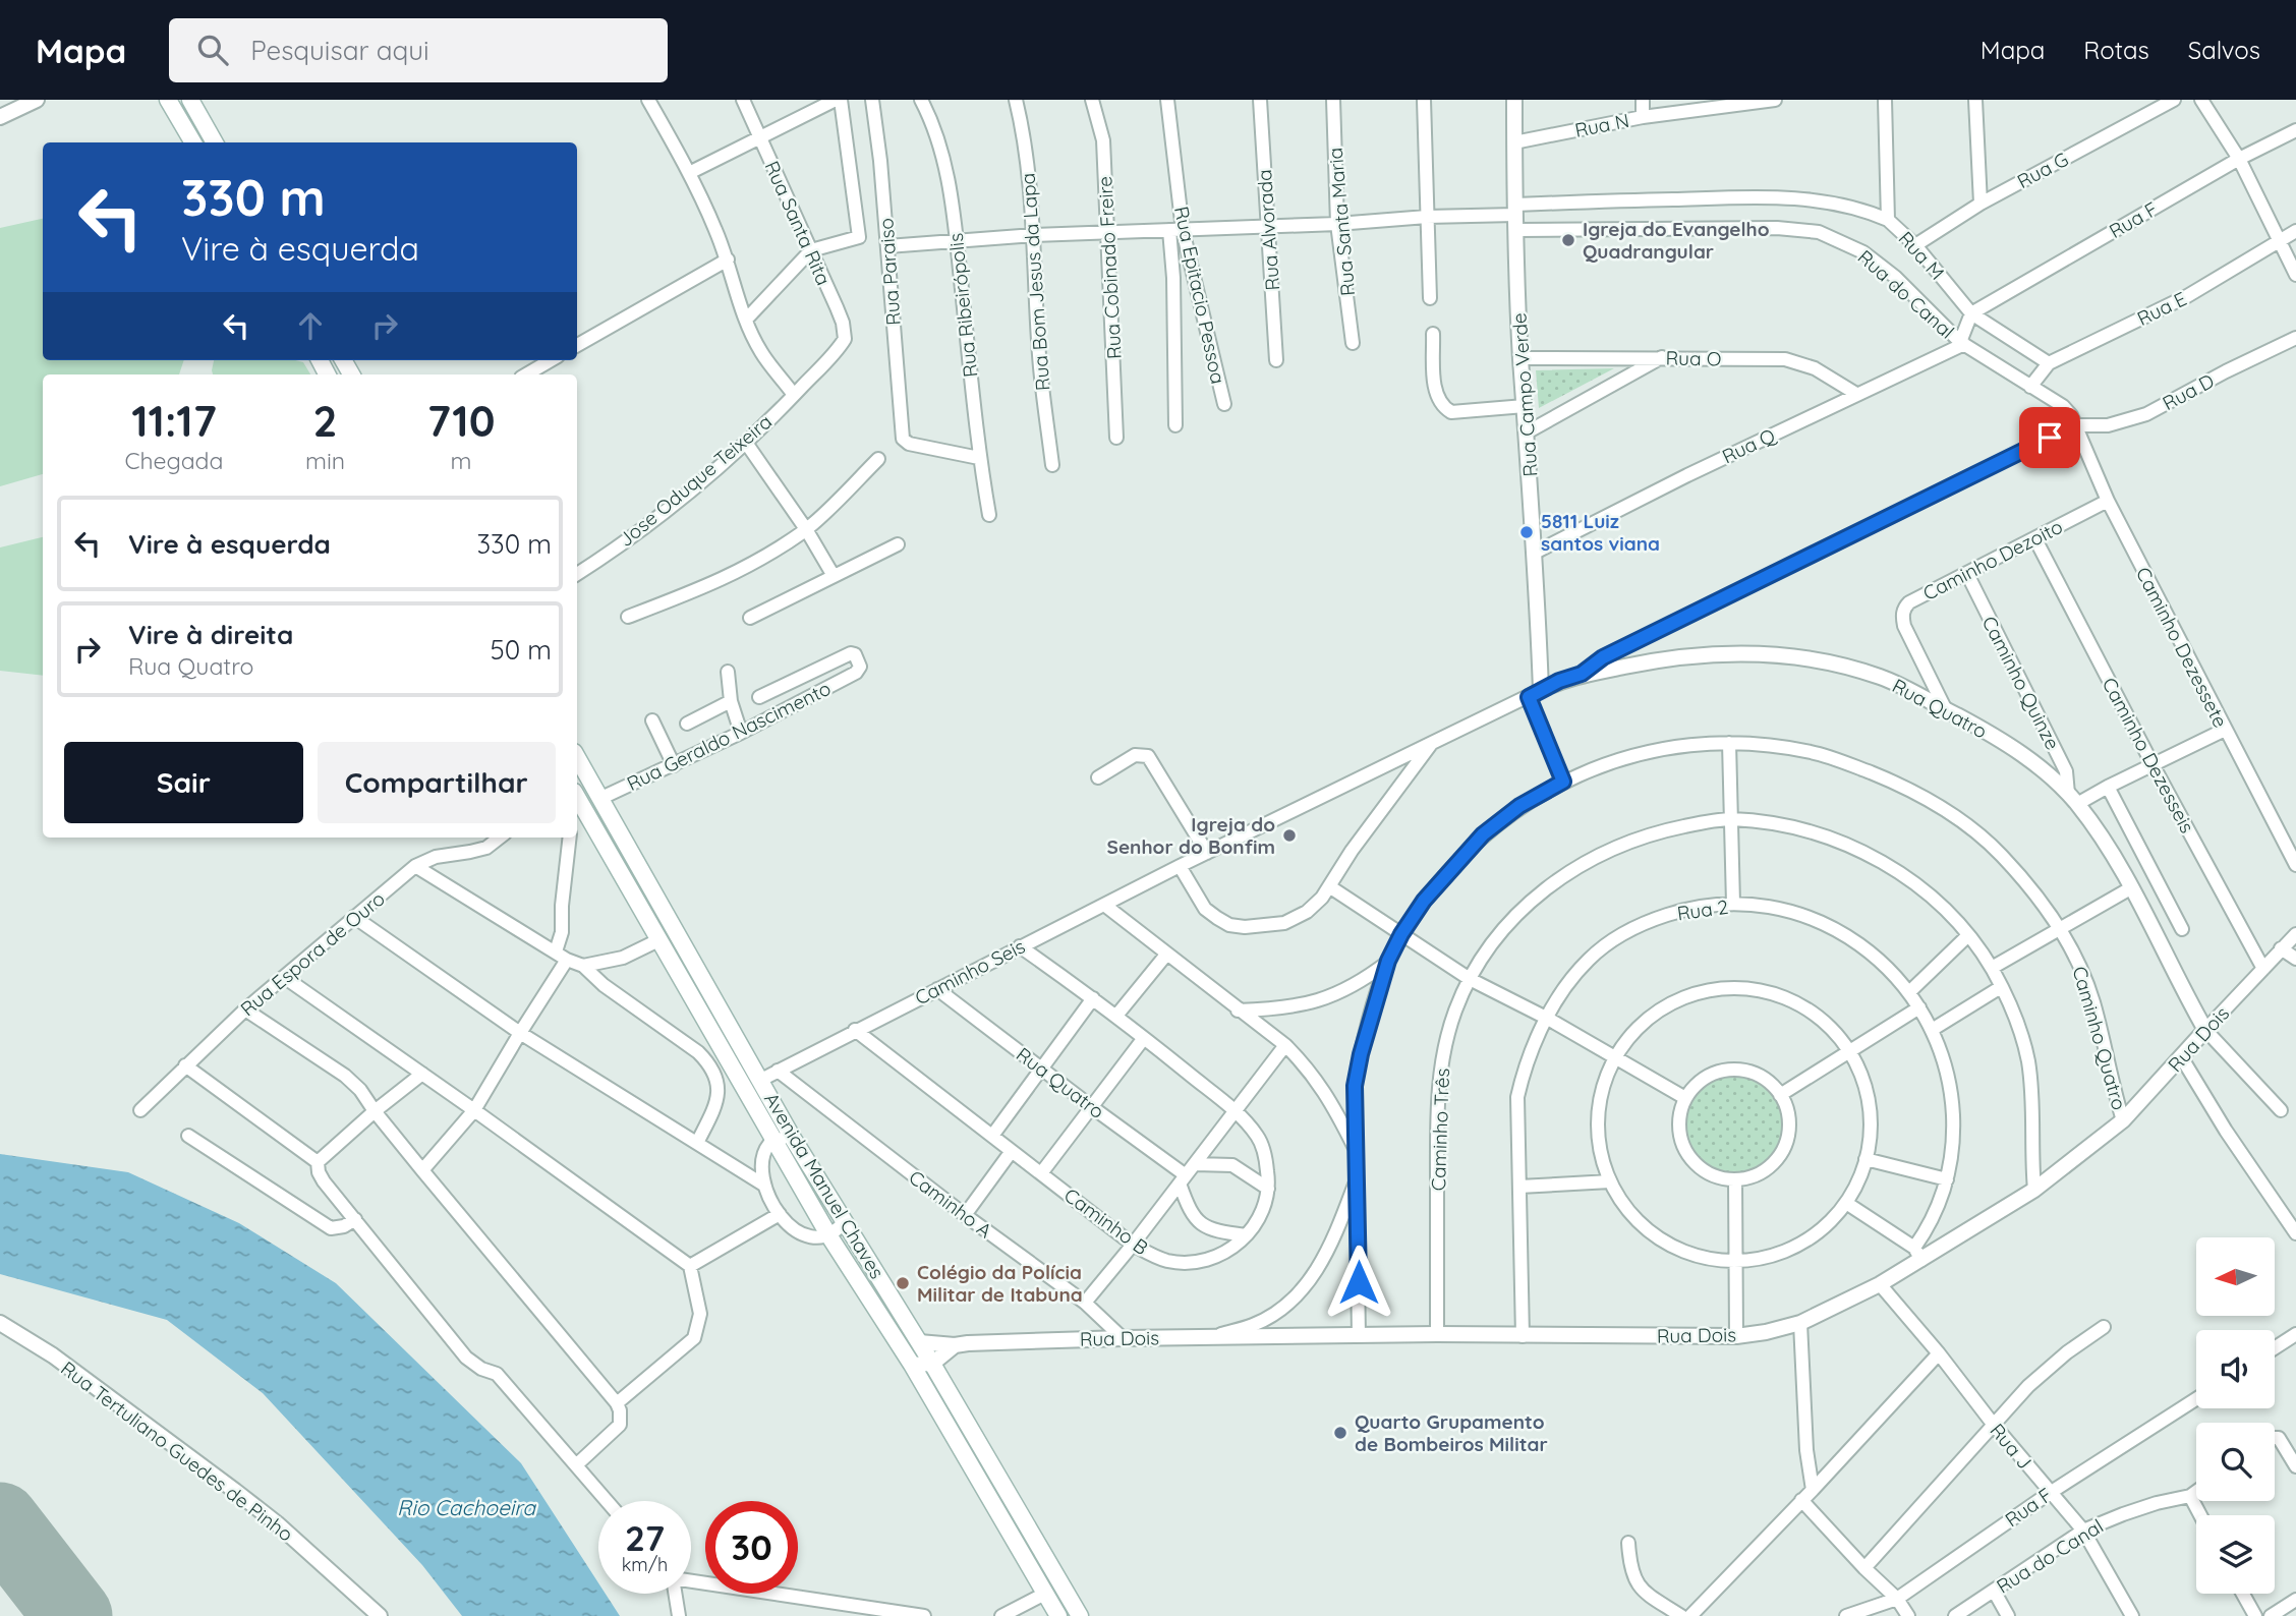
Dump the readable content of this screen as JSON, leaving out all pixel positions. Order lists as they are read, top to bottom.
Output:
{
  "streets": {
    "main road": ["Avenida Manuel Chaves"],
    "street": [
      "Rua N",
      "Rua G",
      "Rua F",
      "Rua Santa Maria",
      "Rua Santa Rita",
      "Rua Alvorada",
      "Rua M",
      "Rua Cobinado Freire",
      "Rua Paraiso",
      "Rua Bom Jesus da Lapa",
      "Rua do Canal",
      "Rua Epitacio Pessoa",
      "Rua Ribeirópolis",
      "Rua E",
      "Rua O",
      "Rua D",
      "Rua Campo Verde",
      "Rua Q",
      "Jose Oduque Teixeira",
      "Caminho Dezoito",
      "Caminho Dezessete",
      "Caminho Quinze",
      "Rua Quatro",
      "Rua Geraldo Nascimento",
      "Caminho Dezesseis",
      "Rua 2",
      "Rua Espora de Ouro",
      "Caminho Seis",
      "Caminho Quatro",
      "Rua Dois",
      "Caminho Três",
      "Caminho A",
      "Caminho B",
      "Rua J",
      "Rua Tertuliano Guedes de Pinho"
    ]
  },
  "crossings": [
    ["Rua N", "Rua Campo Verde"],
    ["Rua G", "Rua M"],
    ["Rua F", "Rua M"],
    ["Rua F", "Rua J"],
    ["Rua Santa Rita", "Jose Oduque Teixeira"],
    ["Rua M", "Rua E"],
    ["Rua Paraiso", "Rua Ribeirópolis"],
    ["Rua do Canal", "Rua E"],
    ["Rua do Canal", "Rua D"],
    ["Rua do Canal", "Rua Campo Verde"],
    ["Rua do Canal", "Rua Q"],
    ["Rua do Canal", "Caminho Dezessete"],
    ["Rua do Canal", "Rua J"],
    ["Rua O", "Rua Campo Verde"],
    ["Rua O", "Rua Q"],
    ["Rua D", "Caminho Dezessete"],
    ["Rua Campo Verde", "Rua Q"],
    ["Rua Campo Verde", "Rua Quatro"],
    ["Rua Campo Verde", "Caminho Seis"],
    ["Caminho Dezoito", "Caminho Dezessete"],
    ["Caminho Dezoito", "Caminho Quinze"],
    ["Caminho Dezoito", "Rua Quatro"],
    ["Caminho Dezoito", "Caminho Dezesseis"],
    ["Caminho Quinze", "Rua Quatro"],
    ["Rua Quatro", "Caminho Seis"],
    ["Rua Quatro", "Rua Dois"],
    ["Rua Quatro", "Caminho B"],
    ["Rua Geraldo Nascimento", "Avenida Manuel Chaves"],
    ["Caminho Dezesseis", "Rua Dois"],
    ["Rua 2", "Rua Dois"],
    ["Caminho Seis", "Avenida Manuel Chaves"],
    ["Caminho Seis", "Caminho A"],
    ["Caminho Seis", "Caminho B"],
    ["Caminho Quatro", "Rua Dois"],
    ["Rua Dois", "Caminho Três"],
    ["Rua Dois", "Avenida Manuel Chaves"],
    ["Rua Dois", "Caminho A"],
    ["Rua Dois", "Rua J"]
  ],
  "water": ["Rio Cachoeira"],
  "places": [
    "Igreja do Evangelho Quadrangular",
    "5811 Luiz santos viana",
    "Igreja do Senhor do Bonfim",
    "Colégio da Polícia Militar de Itabuna",
    "Quarto Grupamento de Bombeiros Militar"
  ],
  "north": "left",
  "page": {
    "header": "Mapa",
    "search": "Pesquisar aqui",
    "nav": ["Mapa", "Rotas", "Salvos"],
    "turn": ["330 m", "Vire à esquerda"],
    "eta": [
      "11:17",
      "Chegada",
      "2",
      "min",
      "710",
      "m"
    ],
    "list": [
      {
        "name": "Vire à esquerda",
        "value": "330 m"
      },
      {
        "name": "Vire à direita",
        "note": "Rua Quatro",
        "value": "50 m"
      }
    ],
    "buttons": ["Sair", "Compartilhar"],
    "speed": "27 km/h",
    "limit": "30"
  }
}
